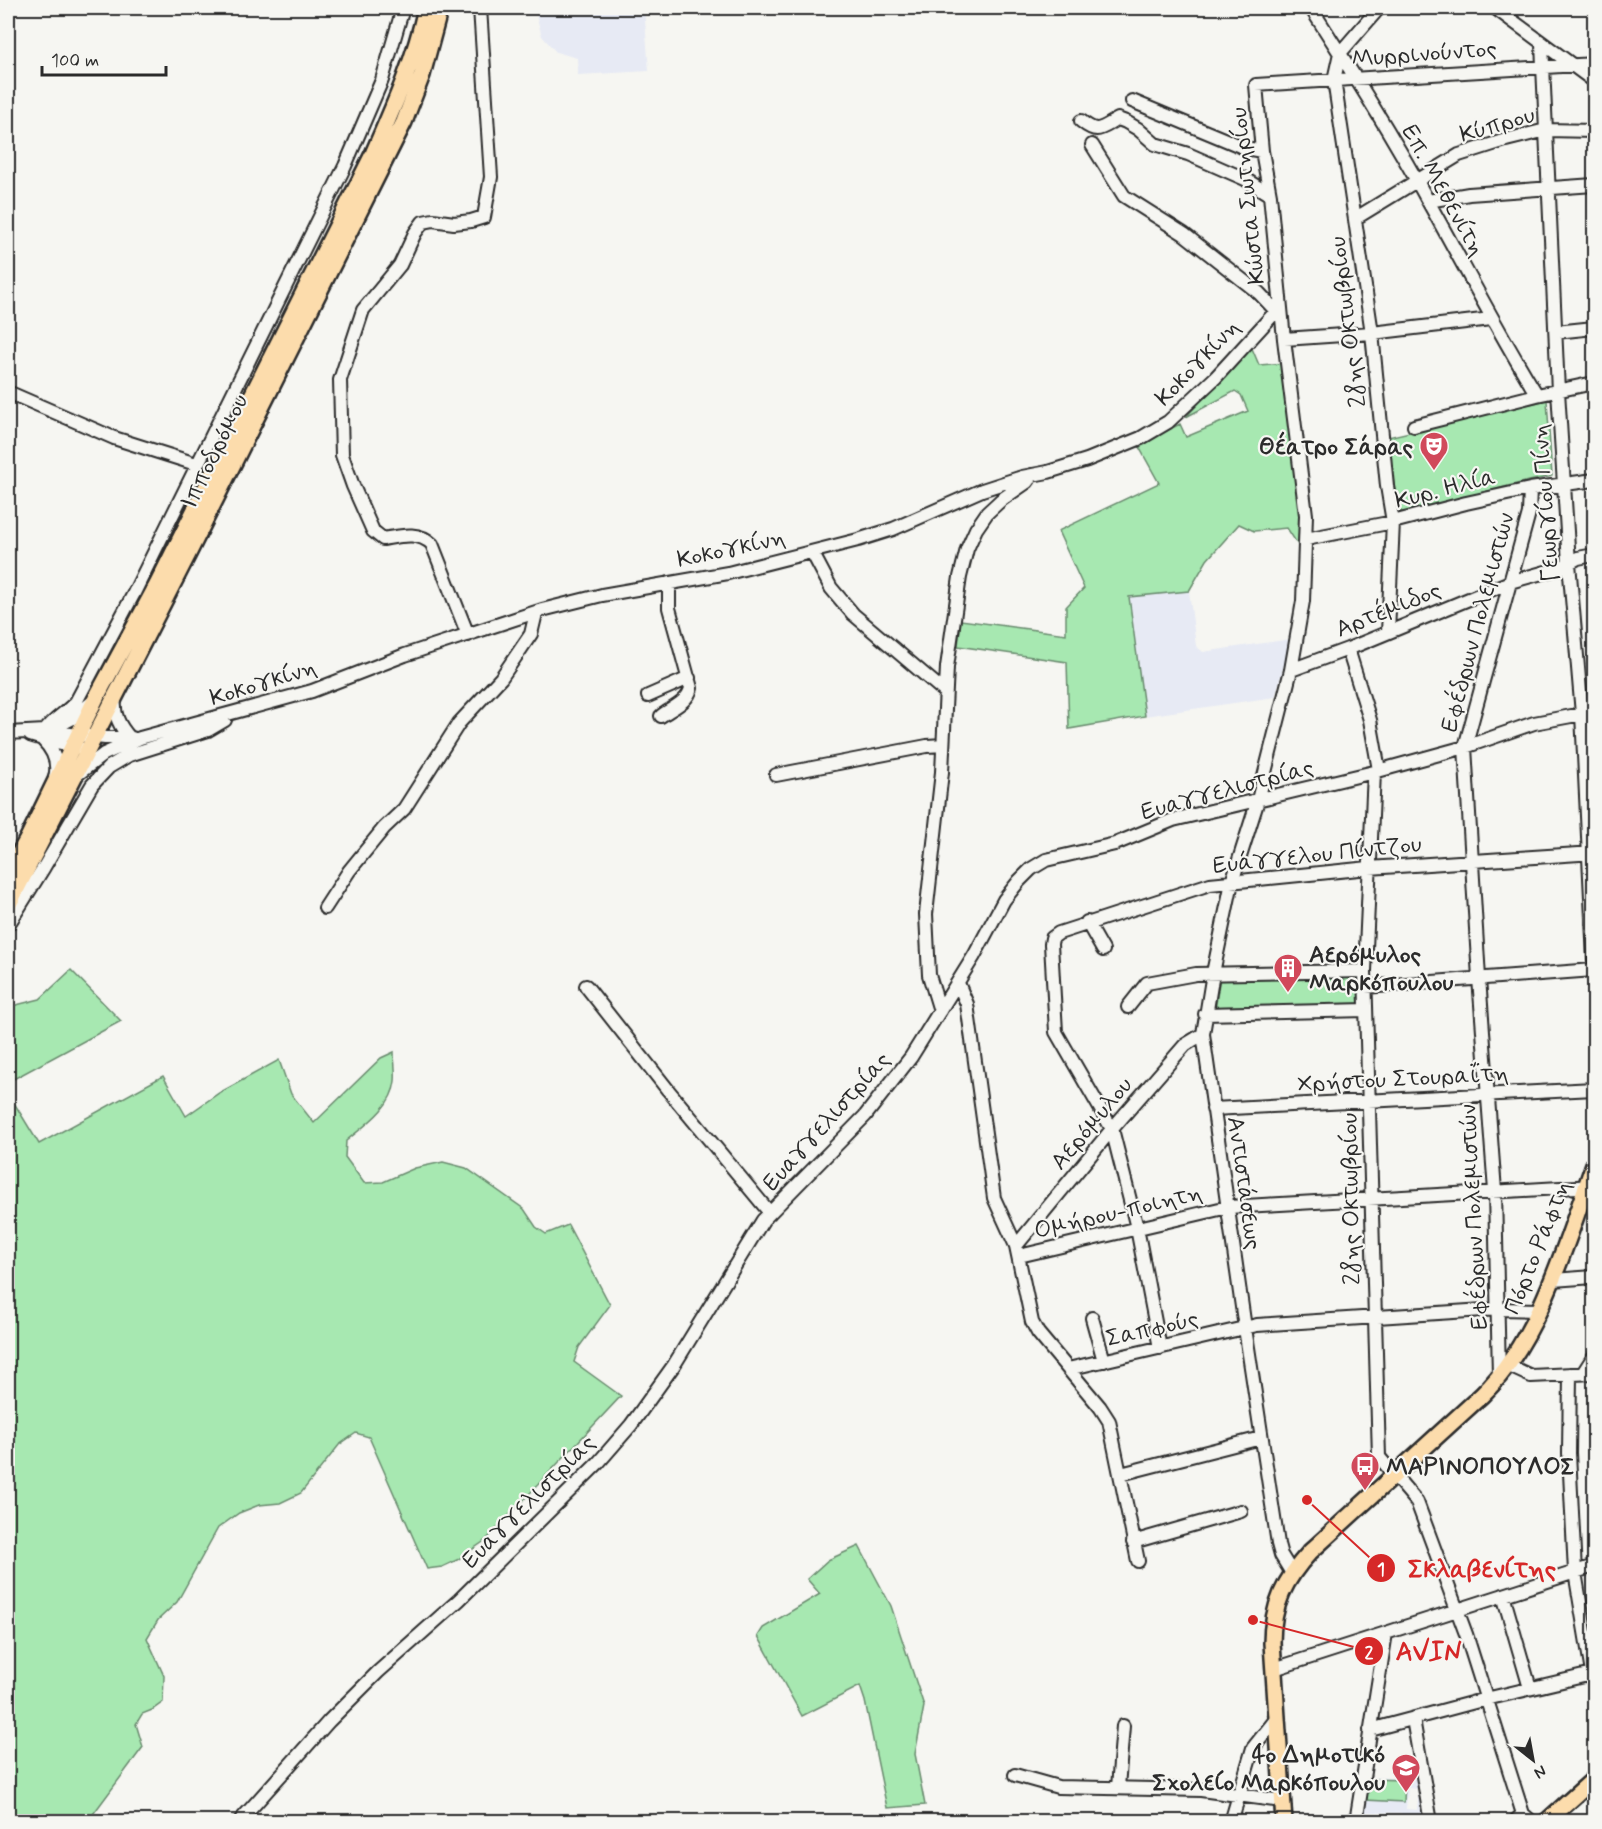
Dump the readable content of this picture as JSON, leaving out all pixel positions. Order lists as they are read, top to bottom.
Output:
{
  "streets": {
    "main road": ["Ιπποδρόμου", "Πόρτο Ράφτη"],
    "street": [
      "Μυρρινούντος",
      "Κύπρου",
      "Επ. Μεθενίτη",
      "Κώστα Σωτηρίου",
      "28ης Οκτωβρίου",
      "Κοκογκίνη",
      "Κυρ. Ηλία",
      "Γεωργίου Πίνη",
      "Αρτέμιδος",
      "Εφέδρων Πολεμιστών",
      "Ευαγγελιστρίας",
      "Ευάγγελου Πίντζου",
      "Χρήστου Στουραΐτη",
      "Αερόμυλου",
      "Αντιστάσεως",
      "Ομήρου-ποιητη",
      "Σαπφούς"
    ]
  },
  "crossings": [
    ["Μυρρινούντος", "Επ. Μεθενίτη"],
    ["Μυρρινούντος", "Κώστα Σωτηρίου"],
    ["Μυρρινούντος", "28ης Οκτωβρίου"],
    ["Μυρρινούντος", "Γεωργίου Πίνη"],
    ["Κύπρου", "Επ. Μεθενίτη"],
    ["Κύπρου", "28ης Οκτωβρίου"],
    ["Κύπρου", "Γεωργίου Πίνη"],
    ["Κώστα Σωτηρίου", "Κοκογκίνη"],
    ["Κώστα Σωτηρίου", "Κυρ. Ηλία"],
    ["Κώστα Σωτηρίου", "Αρτέμιδος"],
    ["Κώστα Σωτηρίου", "Ευαγγελιστρίας"],
    ["Κώστα Σωτηρίου", "Αντιστάσεως"],
    ["28ης Οκτωβρίου", "Κυρ. Ηλία"],
    ["28ης Οκτωβρίου", "Αρτέμιδος"],
    ["28ης Οκτωβρίου", "Ευαγγελιστρίας"],
    ["28ης Οκτωβρίου", "Ευάγγελου Πίντζου"],
    ["28ης Οκτωβρίου", "Χρήστου Στουραΐτη"],
    ["28ης Οκτωβρίου", "Ομήρου-ποιητη"],
    ["28ης Οκτωβρίου", "Πόρτο Ράφτη"],
    ["28ης Οκτωβρίου", "Σαπφούς"],
    ["Κυρ. Ηλία", "Γεωργίου Πίνη"],
    ["Κυρ. Ηλία", "Εφέδρων Πολεμιστών"],
    ["Γεωργίου Πίνη", "Αρτέμιδος"],
    ["Γεωργίου Πίνη", "Ευαγγελιστρίας"],
    ["Γεωργίου Πίνη", "Ευάγγελου Πίντζου"],
    ["Αρτέμιδος", "Εφέδρων Πολεμιστών"],
    ["Εφέδρων Πολεμιστών", "Ευαγγελιστρίας"],
    ["Εφέδρων Πολεμιστών", "Ευάγγελου Πίντζου"],
    ["Εφέδρων Πολεμιστών", "Χρήστου Στουραΐτη"],
    ["Εφέδρων Πολεμιστών", "Ομήρου-ποιητη"],
    ["Εφέδρων Πολεμιστών", "Πόρτο Ράφτη"],
    ["Εφέδρων Πολεμιστών", "Σαπφούς"],
    ["Ευαγγελιστρίας", "Αντιστάσεως"],
    ["Ευάγγελου Πίντζου", "Αερόμυλου"],
    ["Ευάγγελου Πίντζου", "Αντιστάσεως"],
    ["Χρήστου Στουραΐτη", "Αντιστάσεως"],
    ["Αερόμυλου", "Αντιστάσεως"],
    ["Αερόμυλου", "Ομήρου-ποιητη"],
    ["Αντιστάσεως", "Ομήρου-ποιητη"],
    ["Αντιστάσεως", "Πόρτο Ράφτη"],
    ["Αντιστάσεως", "Σαπφούς"],
    ["Ομήρου-ποιητη", "Πόρτο Ράφτη"],
    ["Πόρτο Ράφτη", "Σαπφούς"]
  ],
  "places": {
    "theatre": ["Θέατρο Σάρας"],
    "building": ["Αερόμυλος Μαρκόπουλου"],
    "bus stop": ["ΜΑΡΙΝΟΠΟΥΛΟΣ"],
    "other": ["Σκλαβενίτης", "AVIN"],
    "school or university": ["4ο Δημοτικό Σχολείο Μαρκόπουλου"]
  },
  "scale_bar": "100 m",
  "north": "bottom right"
}
